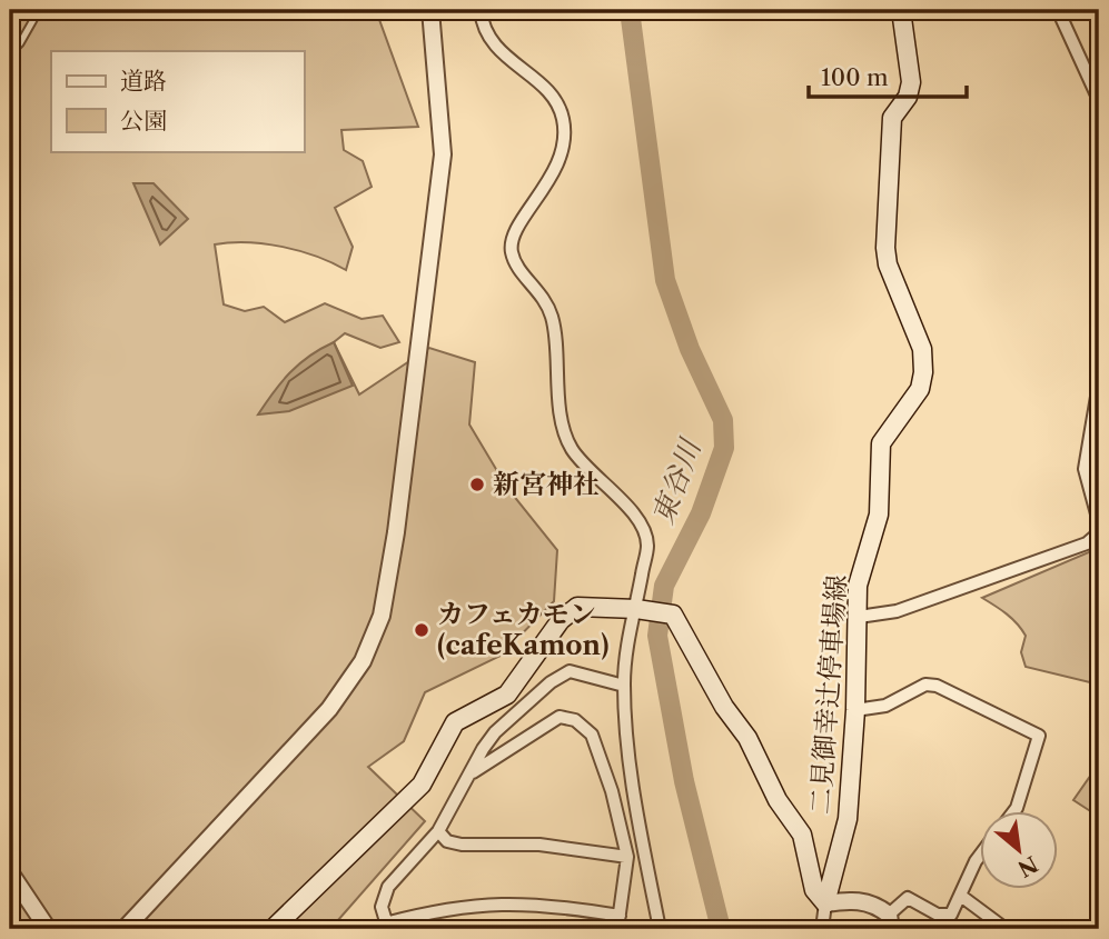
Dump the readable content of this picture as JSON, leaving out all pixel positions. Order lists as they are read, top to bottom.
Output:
{
  "streets": {
    "main road": ["二見御幸辻停車場線"]
  },
  "water": ["東谷川"],
  "places": ["新宮神社", "カフェカモン (cafeKamon)"],
  "legend": ["道路", "公園"],
  "scale_bar": "100 m",
  "north": "bottom right"
}
